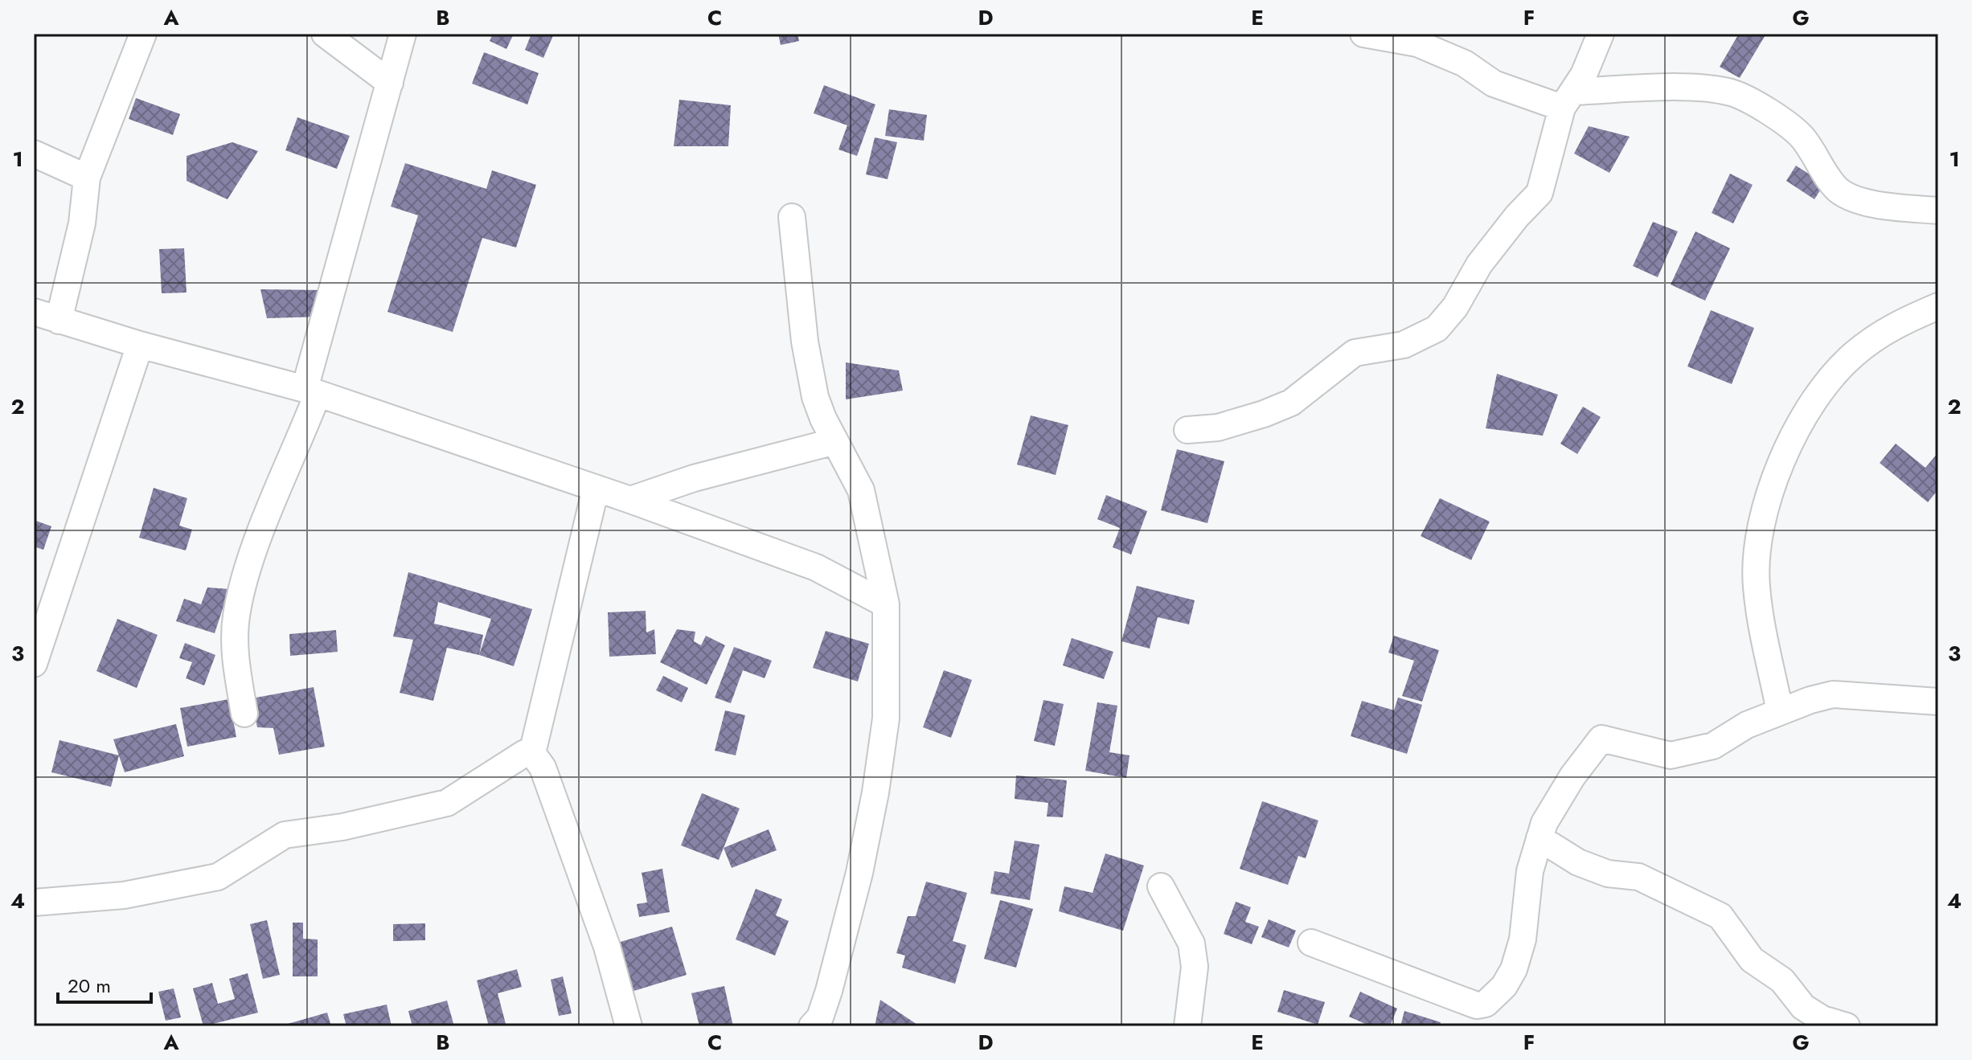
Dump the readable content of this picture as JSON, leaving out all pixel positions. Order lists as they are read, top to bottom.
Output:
{
  "scale_bar": "20 m",
  "grid": {
    "columns": [
      "A",
      "B",
      "C",
      "D",
      "E",
      "F",
      "G"
    ],
    "rows": [
      "1",
      "2",
      "3",
      "4"
    ]
  }
}
